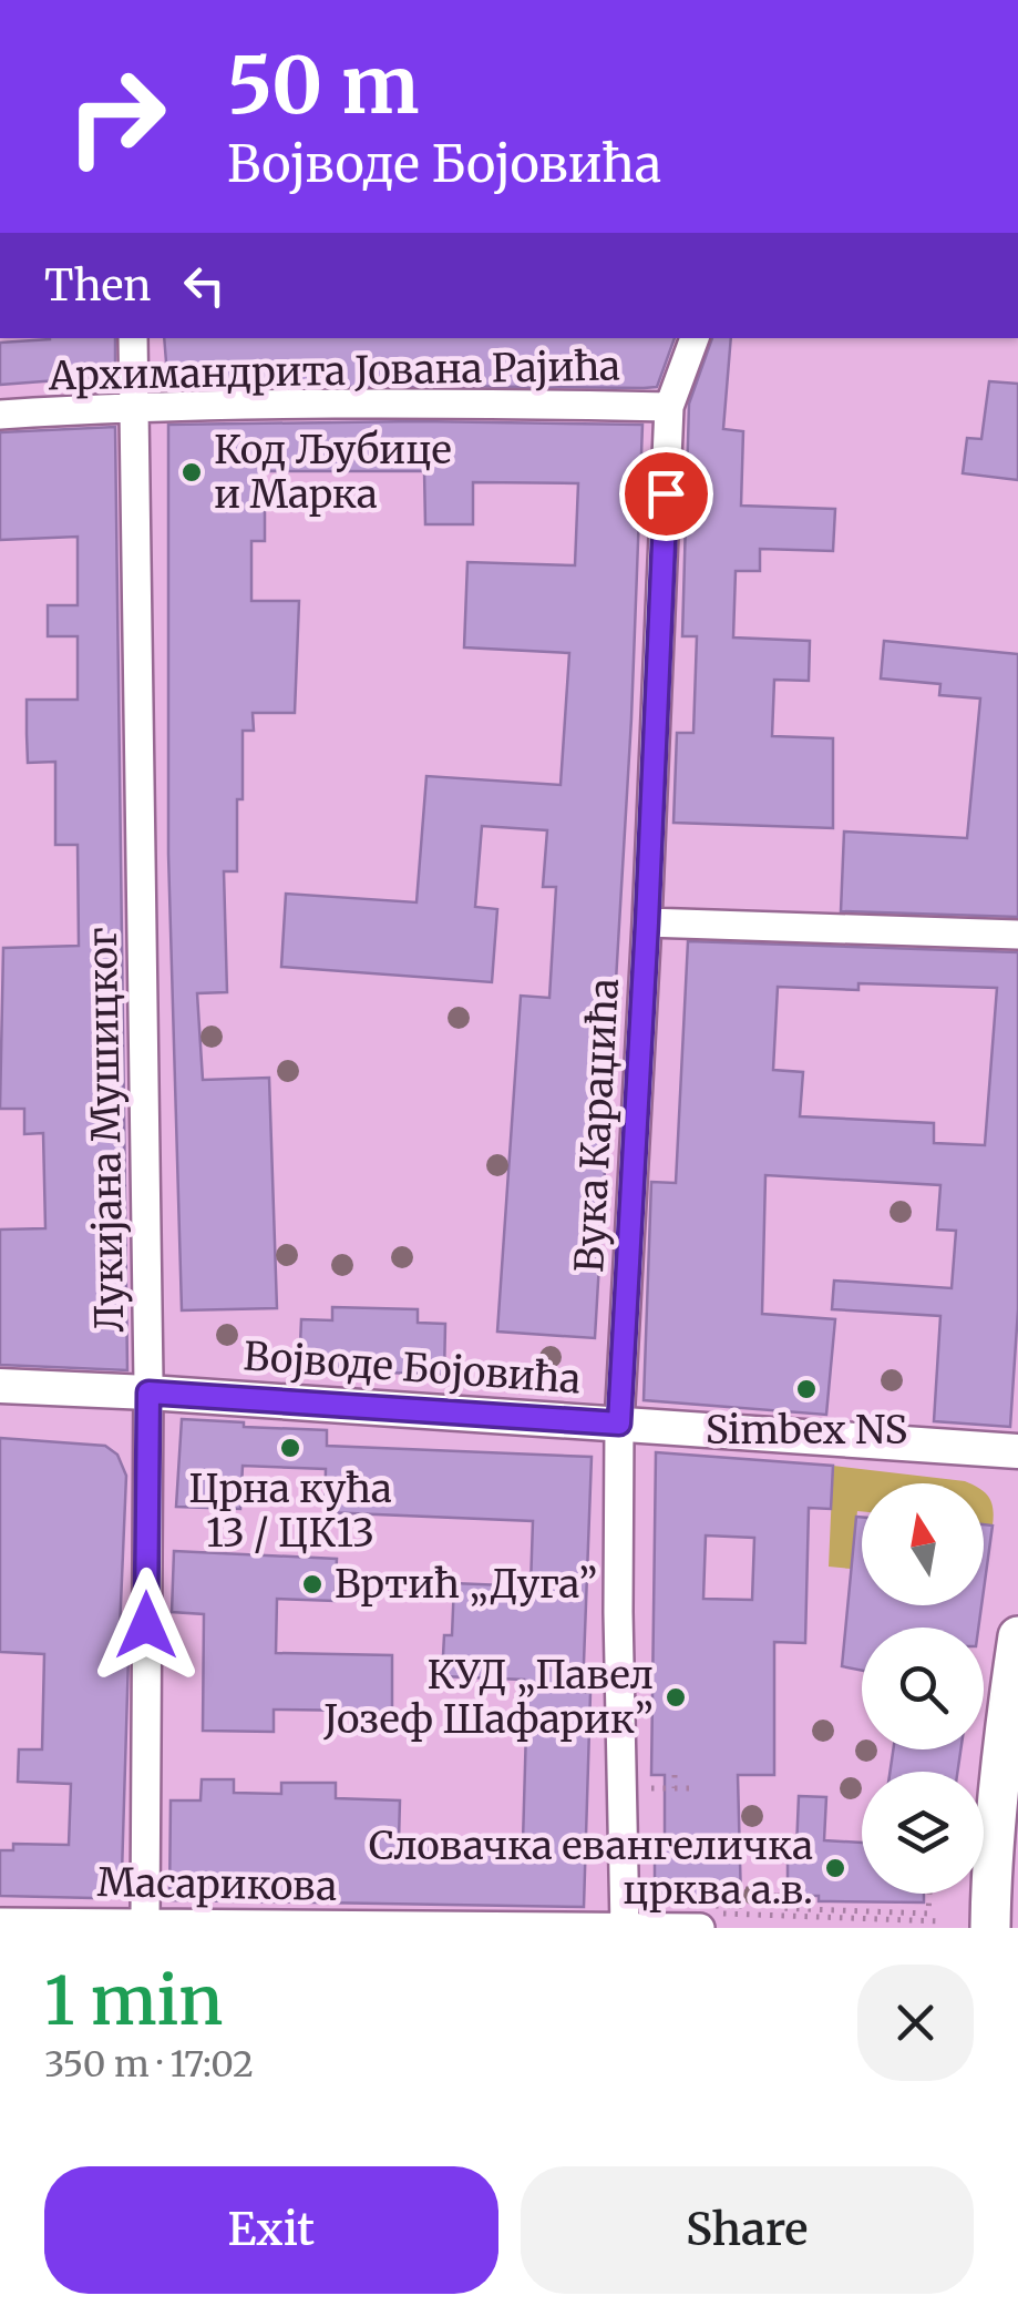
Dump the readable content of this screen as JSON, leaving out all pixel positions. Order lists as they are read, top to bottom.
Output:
{
  "streets": {
    "street": [
      "Архимандрита Јована Рајића",
      "Вука Караџића",
      "Лукијана Мушицког",
      "Војводе Бојовића",
      "Масарикова"
    ]
  },
  "crossings": [
    ["Архимандрита Јована Рајића", "Вука Караџића"],
    ["Архимандрита Јована Рајића", "Лукијана Мушицког"],
    ["Вука Караџића", "Војводе Бојовића"],
    ["Вука Караџића", "Масарикова"],
    ["Лукијана Мушицког", "Војводе Бојовића"],
    ["Лукијана Мушицког", "Масарикова"]
  ],
  "places": [
    "Код Љубице и Марка",
    "Simbex NS",
    "Црна кућа 13 / ЦК13",
    "Вртић „Дуга”",
    "КУД „Павел Јозеф Шафарик”",
    "Словачка евангеличка црква а.в."
  ],
  "north": "top",
  "page": {
    "turn": ["50 m", "Војводе Бојовића"],
    "then": "Then",
    "heading": ["1 min", "350 m · 17:02"],
    "buttons": ["Exit", "Share"]
  }
}
